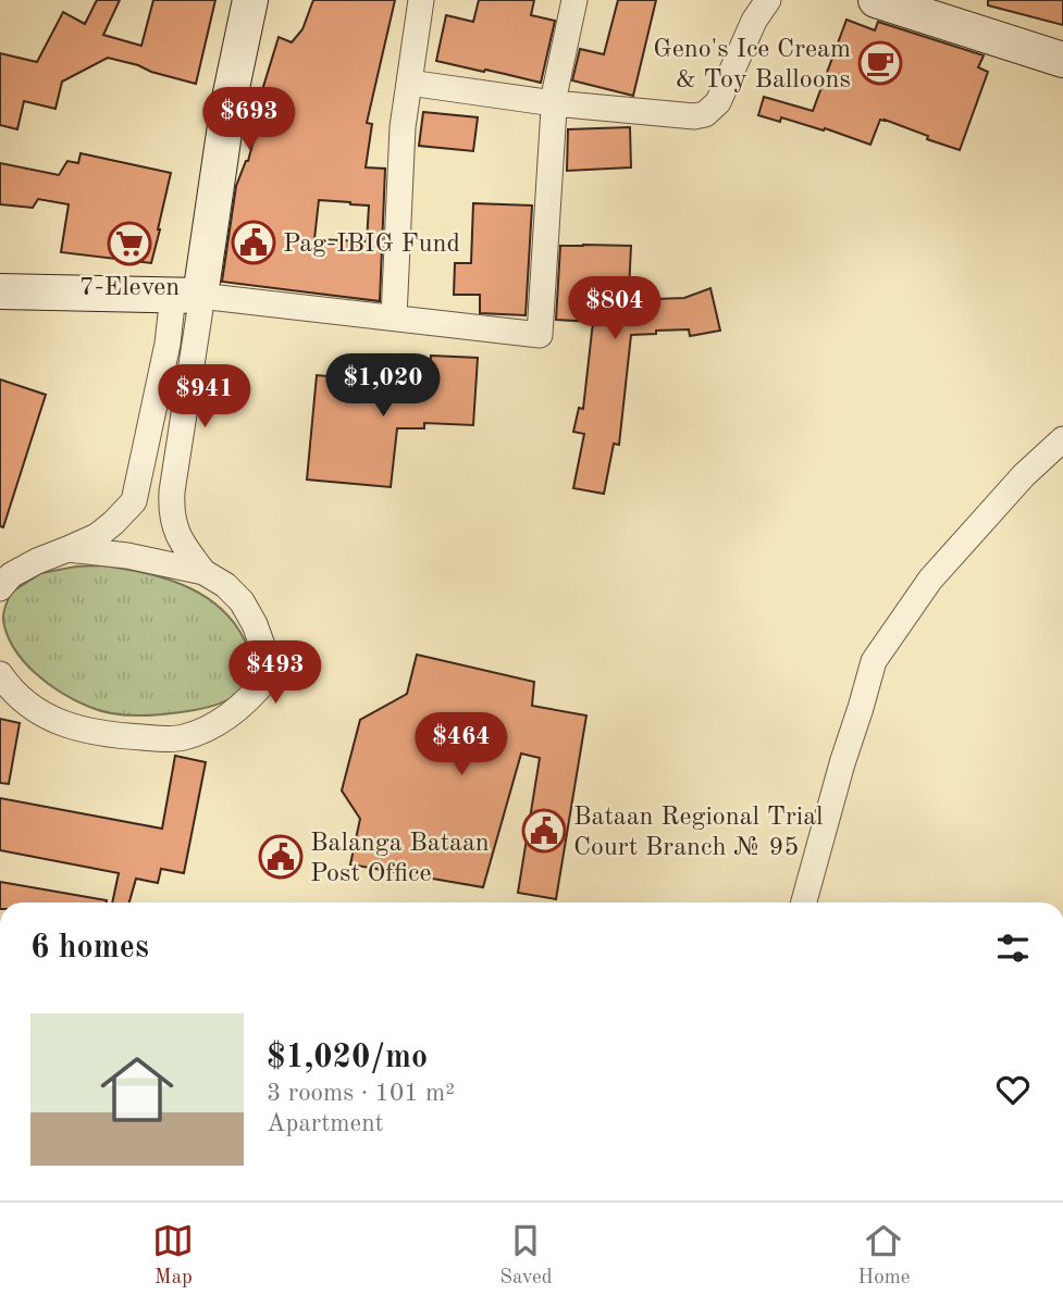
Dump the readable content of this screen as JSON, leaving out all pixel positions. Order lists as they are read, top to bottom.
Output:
{
  "places": {
    "cafe": ["Geno's Ice Cream & Toy Balloons"],
    "public building": ["Pag-IBIG Fund", "Bataan Regional Trial Court Branch № 95", "Balanga Bataan Post Office"],
    "supermarket": ["7-Eleven"]
  },
  "page": {
    "price": [
      "$693",
      "$804",
      "$1,020",
      "$941",
      "$493",
      "$464"
    ],
    "heading": "6 homes",
    "list": [
      {
        "name": "$1,020/mo",
        "note": "3 rooms · 101 m² · Apartment"
      }
    ],
    "tabs": ["Map", "Saved", "Home"]
  }
}
